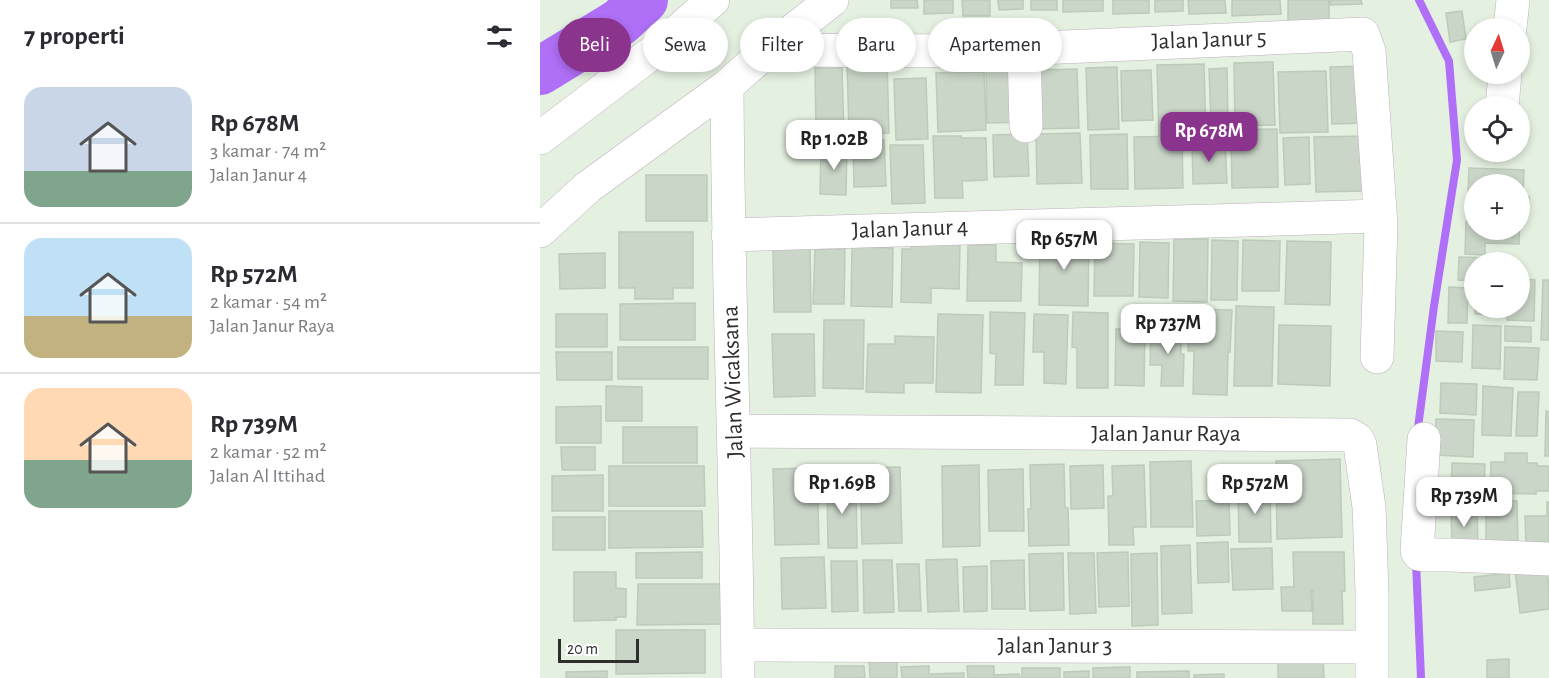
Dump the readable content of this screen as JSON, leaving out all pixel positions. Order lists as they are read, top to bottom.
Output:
{
  "streets": {
    "street": [
      "Jalan Janur 5",
      "Jalan Janur 4",
      "Jalan Wicaksana",
      "Jalan Janur Raya",
      "Jalan Janur 3"
    ]
  },
  "crossings": [
    ["Jalan Janur 5", "Jalan Janur 4"],
    ["Jalan Janur 4", "Jalan Wicaksana"],
    ["Jalan Wicaksana", "Jalan Janur Raya"],
    ["Jalan Wicaksana", "Jalan Janur 3"],
    ["Jalan Janur Raya", "Jalan Janur 3"]
  ],
  "scale_bar": "20 m",
  "north": "top",
  "page": {
    "heading": "7 properti",
    "map_buttons": ["+", "−"],
    "chip": [
      "Beli",
      "Sewa",
      "Filter",
      "Baru",
      "Apartemen"
    ],
    "list": [
      {
        "name": "Rp 678M",
        "note": "3 kamar · 74 m² · Jalan Janur 4"
      },
      {
        "name": "Rp 572M",
        "note": "2 kamar · 54 m² · Jalan Janur Raya"
      },
      {
        "name": "Rp 739M",
        "note": "2 kamar · 52 m² · Jalan Al Ittihad"
      }
    ],
    "price": [
      "Rp 678M",
      "Rp 1.02B",
      "Rp 657M",
      "Rp 737M",
      "Rp 1.69B",
      "Rp 572M",
      "Rp 739M"
    ],
    "scale": "20 m"
  }
}
